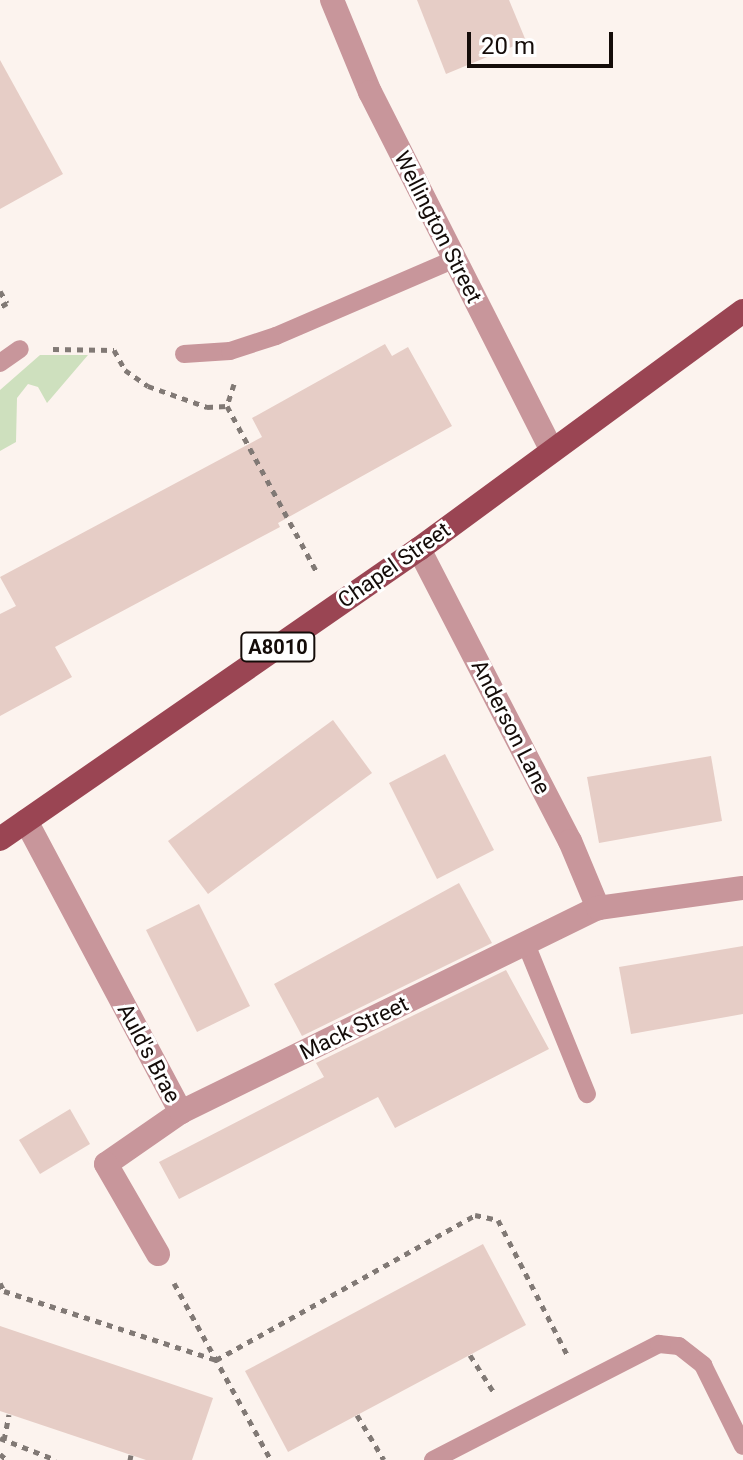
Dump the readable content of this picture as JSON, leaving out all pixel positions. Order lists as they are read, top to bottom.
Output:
{
  "streets": {
    "main road": ["Chapel Street", "A8010"],
    "street": [
      "Wellington Street",
      "Anderson Lane",
      "Mack Street",
      "Auld's Brae"
    ]
  },
  "crossings": [
    ["Wellington Street", "Chapel Street"],
    ["Chapel Street", "Anderson Lane"],
    ["Chapel Street", "Auld's Brae"],
    ["Anderson Lane", "Mack Street"],
    ["Mack Street", "Auld's Brae"]
  ],
  "scale_bar": "20 m"
}
